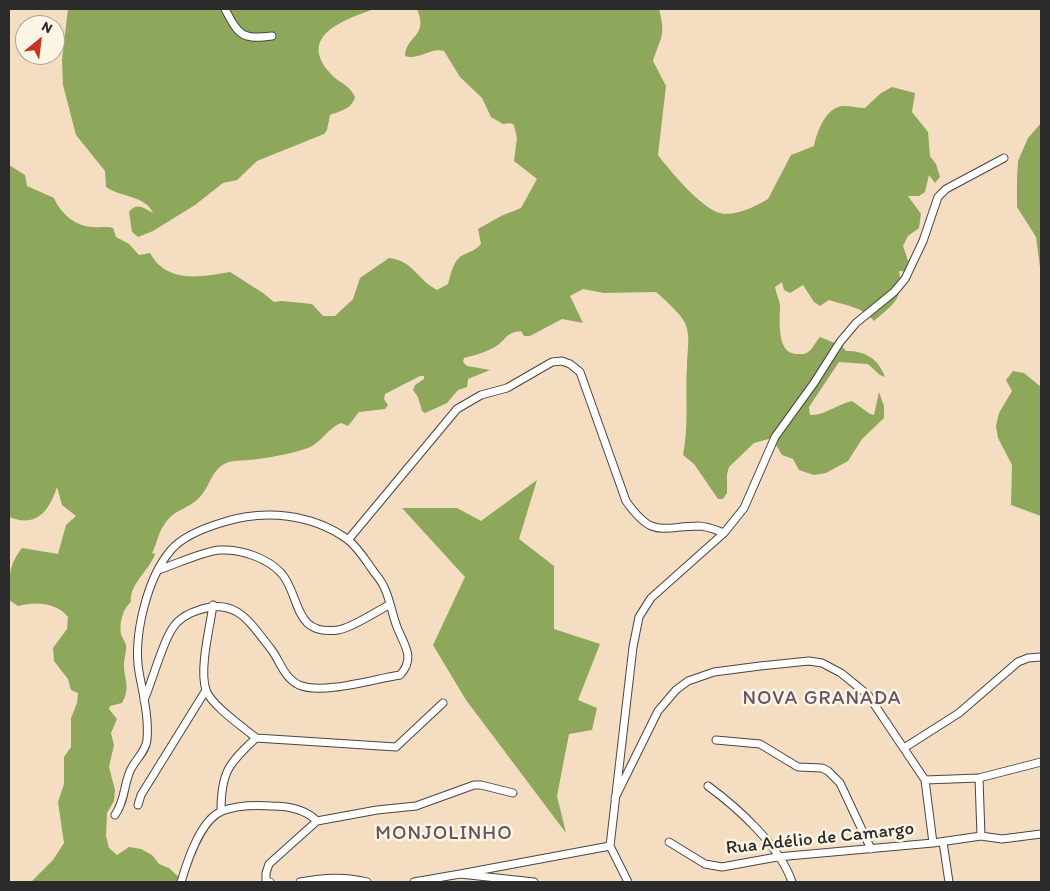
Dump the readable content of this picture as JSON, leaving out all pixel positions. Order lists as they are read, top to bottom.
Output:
{
  "streets": {
    "street": ["Rua Adélio de Camargo"]
  },
  "districts": ["NOVA GRANADA", "MONJOLINHO"],
  "north": "top right"
}
